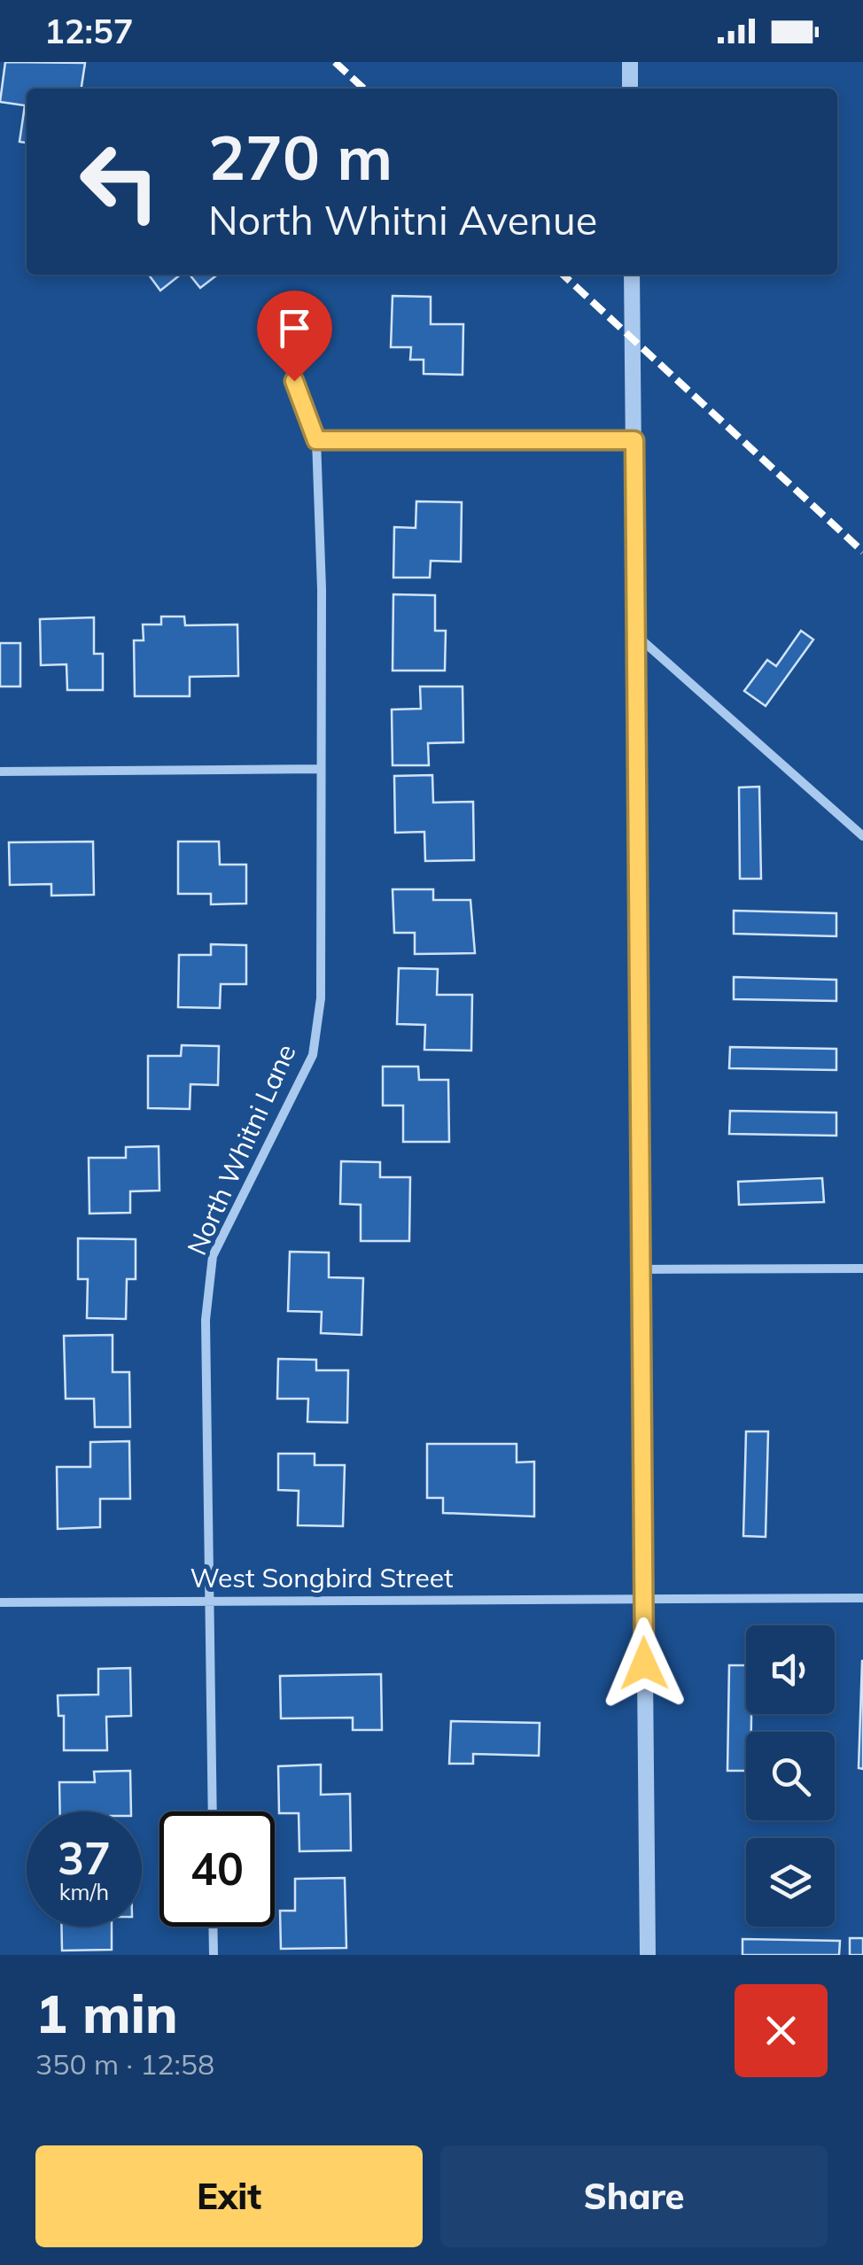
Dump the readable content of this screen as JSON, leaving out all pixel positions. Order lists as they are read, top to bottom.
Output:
{
  "streets": {
    "street": ["North Whitni Lane", "West Songbird Street"]
  },
  "crossings": [
    ["North Whitni Lane", "West Songbird Street"]
  ],
  "page": {
    "status": "12:57",
    "turn": ["270 m", "North Whitni Avenue"],
    "speed": "37 km/h",
    "limit": "40",
    "heading": ["1 min", "350 m · 12:58"],
    "buttons": ["Exit", "Share"]
  }
}
